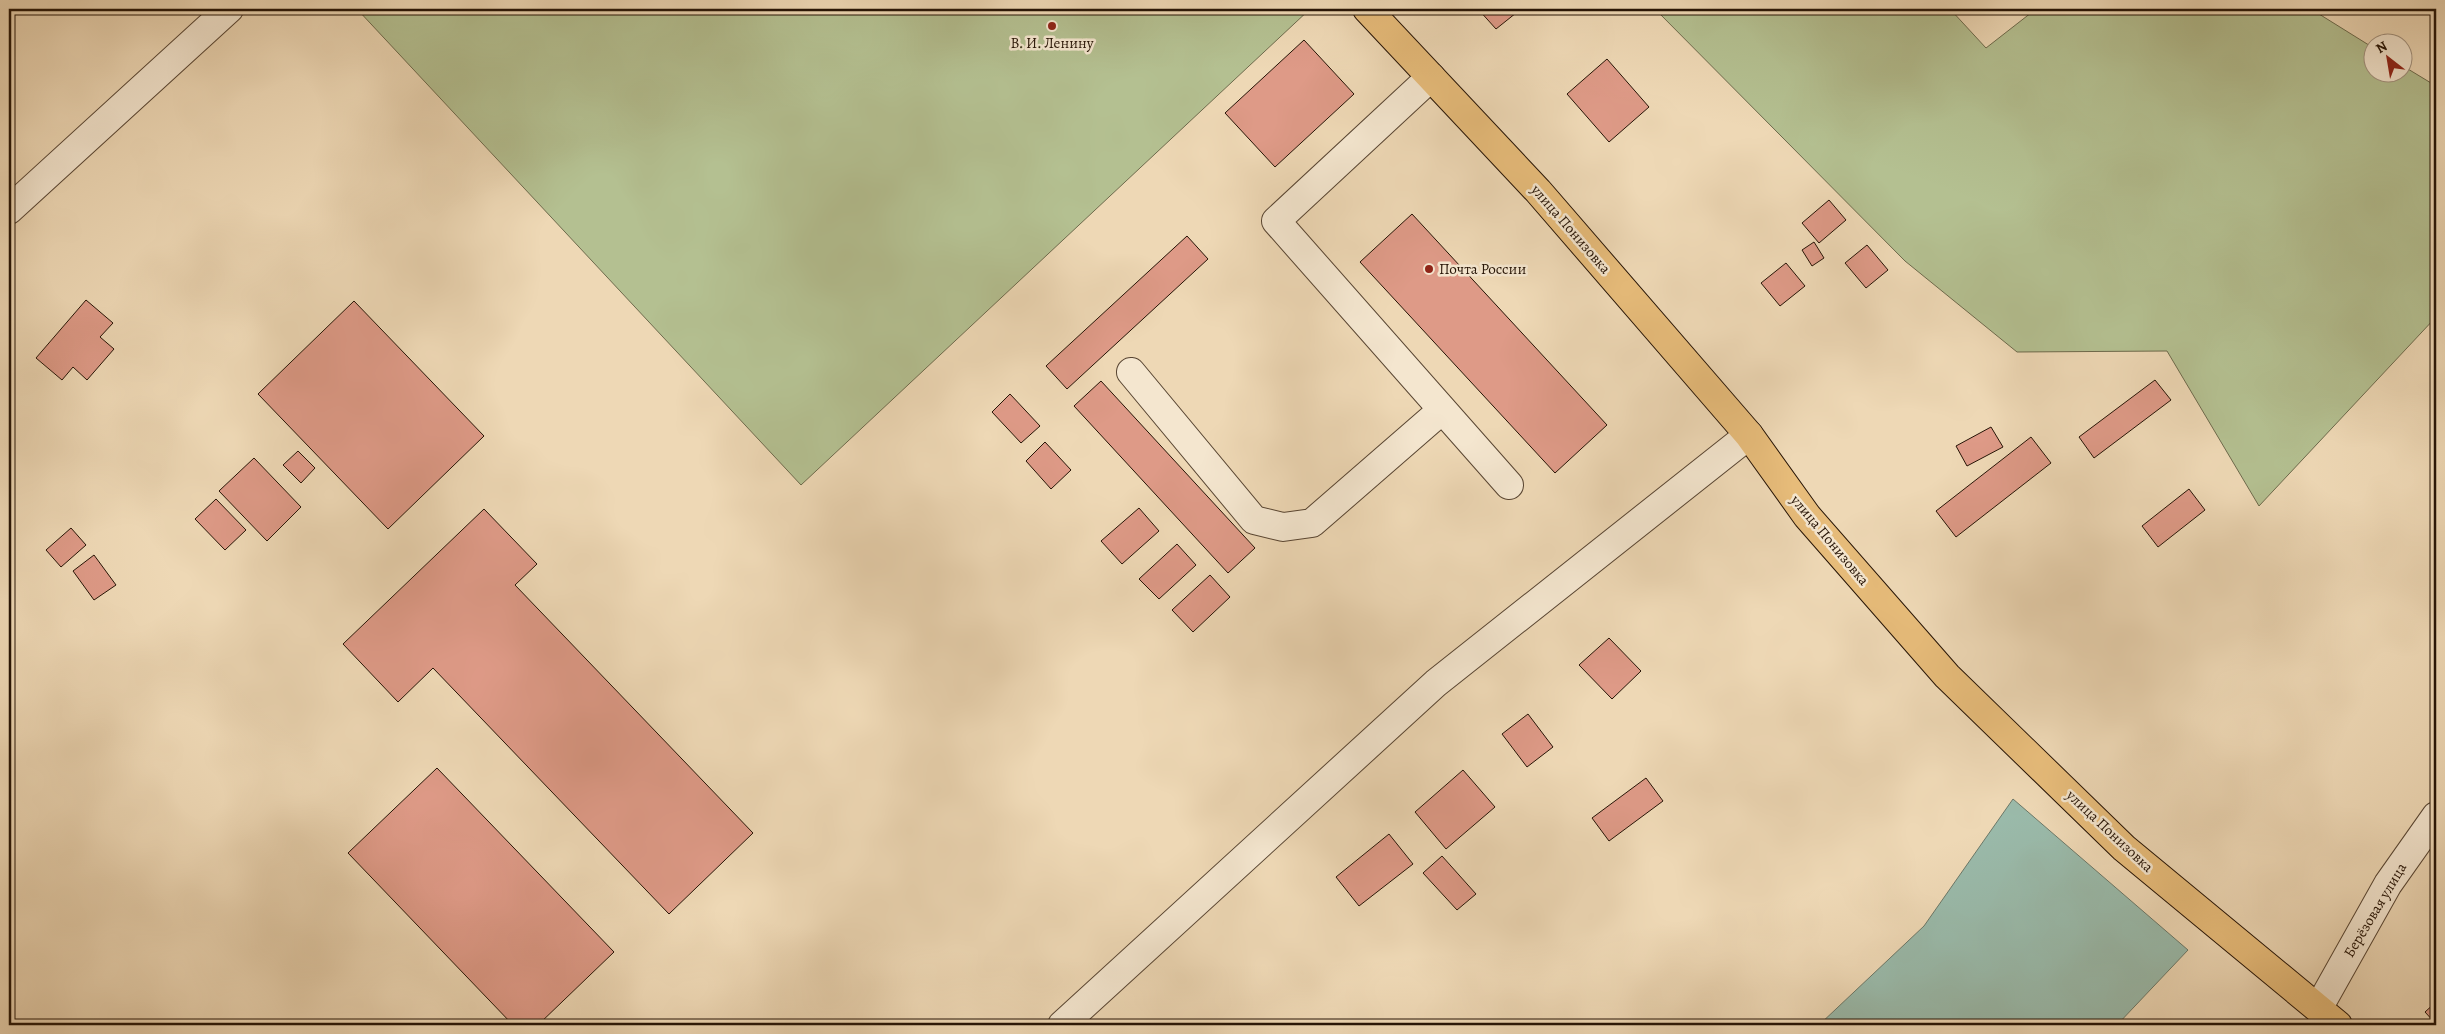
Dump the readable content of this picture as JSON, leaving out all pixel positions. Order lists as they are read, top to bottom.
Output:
{
  "streets": {
    "main road": ["улица Понизовка"],
    "street": ["Берёзовая улица"]
  },
  "crossings": [
    ["улица Понизовка", "Берёзовая улица"]
  ],
  "places": ["В. И. Ленину", "Почта России"],
  "north": "top left"
}
